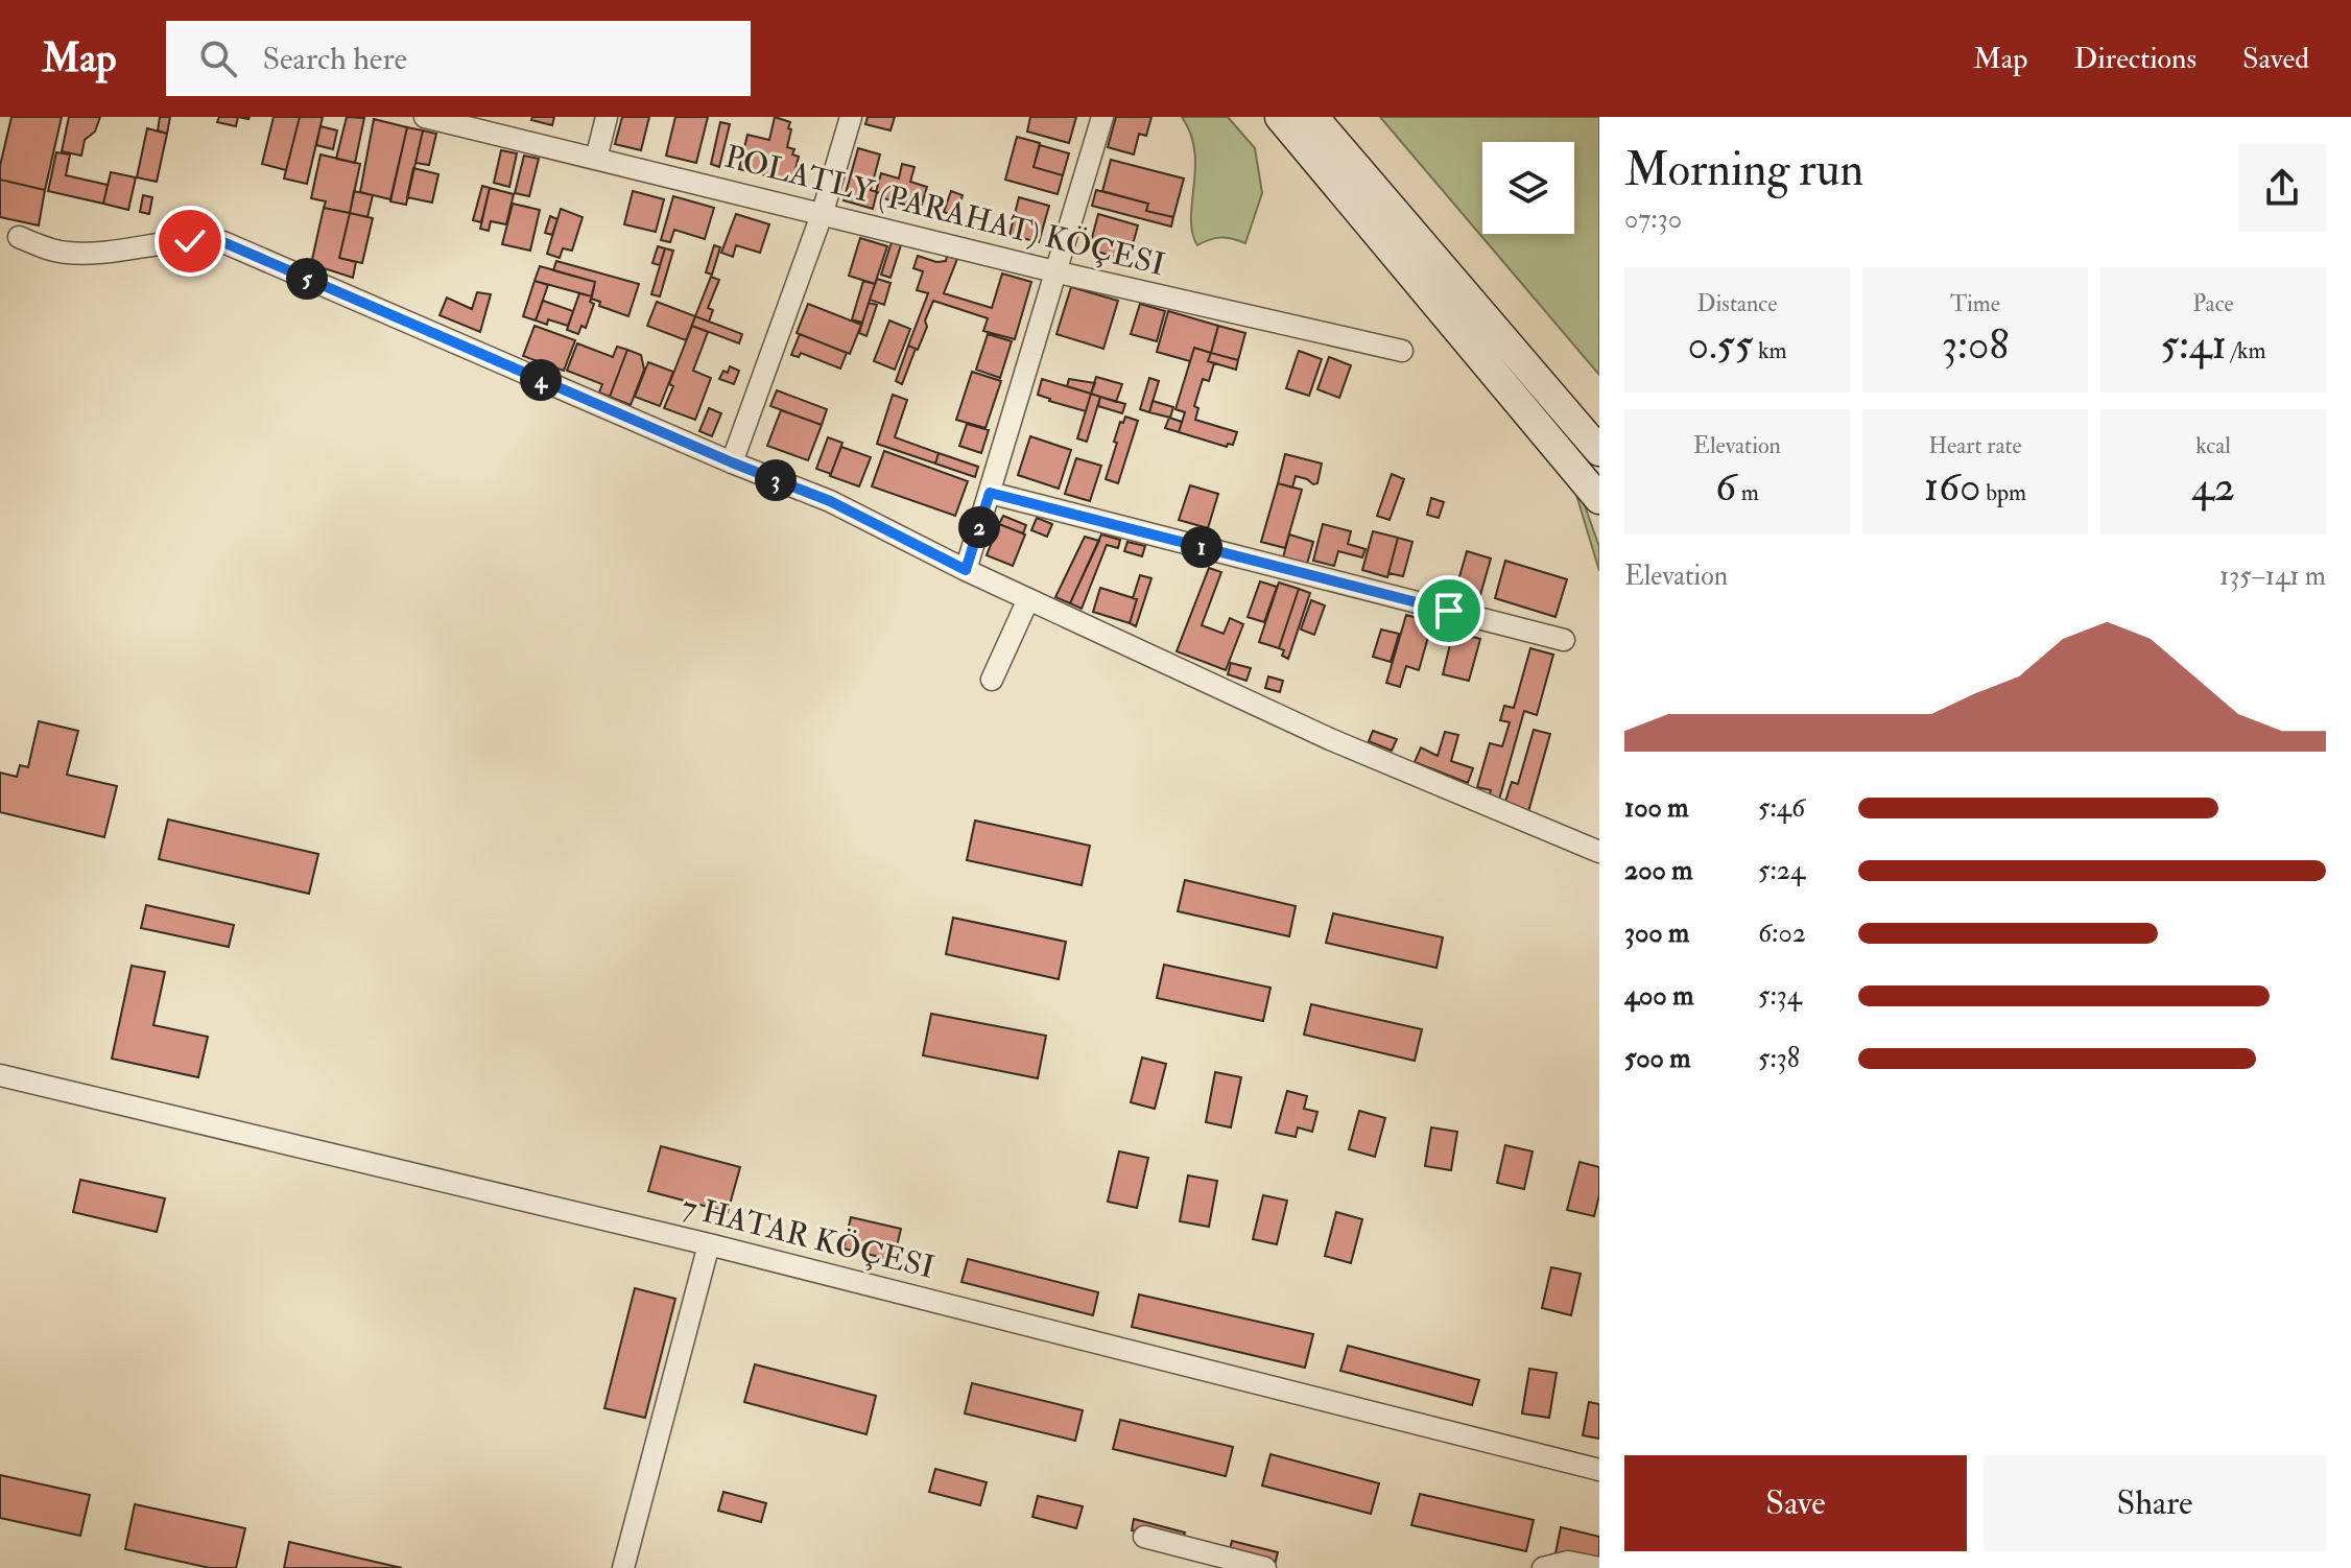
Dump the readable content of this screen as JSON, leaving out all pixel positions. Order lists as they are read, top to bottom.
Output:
{
  "streets": {
    "street": ["POLATLY (PARAHAT) KÖÇESI", "7 HATAR KÖÇESI"]
  },
  "page": {
    "header": "Map",
    "search": "Search here",
    "nav": ["Map", "Directions", "Saved"],
    "heading": ["Morning run", "07:30"],
    "pins": [
      "5",
      "4",
      "3",
      "2",
      "1"
    ],
    "stats": [
      ["Distance", "0.55 km"],
      ["Time", "3:08"],
      ["Pace", "5:41 /km"],
      ["Elevation", "6 m"],
      ["Heart rate", "160 bpm"],
      ["kcal", "42"]
    ],
    "chart": ["Elevation", "135–141 m"],
    "list": [
      {
        "name": "100 m",
        "note": "5:46"
      },
      {
        "name": "200 m",
        "note": "5:24"
      },
      {
        "name": "300 m",
        "note": "6:02"
      },
      {
        "name": "400 m",
        "note": "5:34"
      },
      {
        "name": "500 m",
        "note": "5:38"
      }
    ],
    "buttons": ["Save", "Share"]
  }
}
